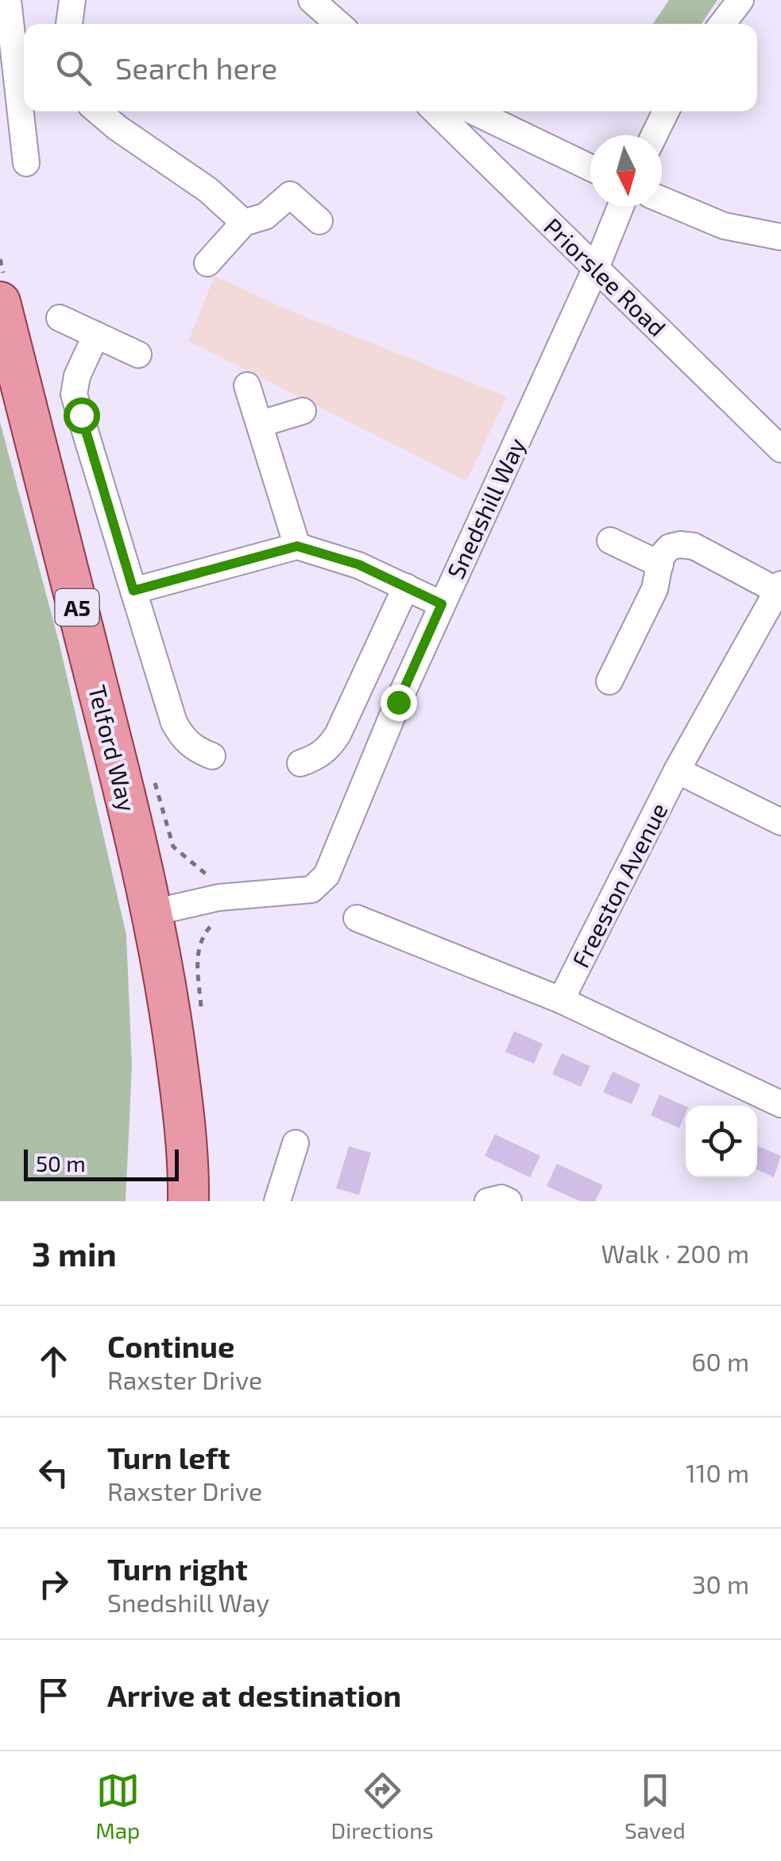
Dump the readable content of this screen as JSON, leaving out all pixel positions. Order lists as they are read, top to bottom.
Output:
{
  "streets": {
    "main road": ["A5", "Telford Way"],
    "street": ["Priorslee Road", "Snedshill Way", "Freeston Avenue"]
  },
  "crossings": [
    ["Priorslee Road", "Snedshill Way"],
    ["Snedshill Way", "Telford Way"]
  ],
  "scale_bar": "50 m",
  "north": "bottom",
  "page": {
    "search": "Search here",
    "scale": "50 m",
    "heading": ["3 min", "Walk · 200 m"],
    "list": [
      ["Continue", "Raxster Drive", "60 m"],
      ["Turn left", "Raxster Drive", "110 m"],
      ["Turn right", "Snedshill Way", "30 m"],
      "Arrive at destination"
    ],
    "nav": ["Map", "Directions", "Saved"]
  }
}
